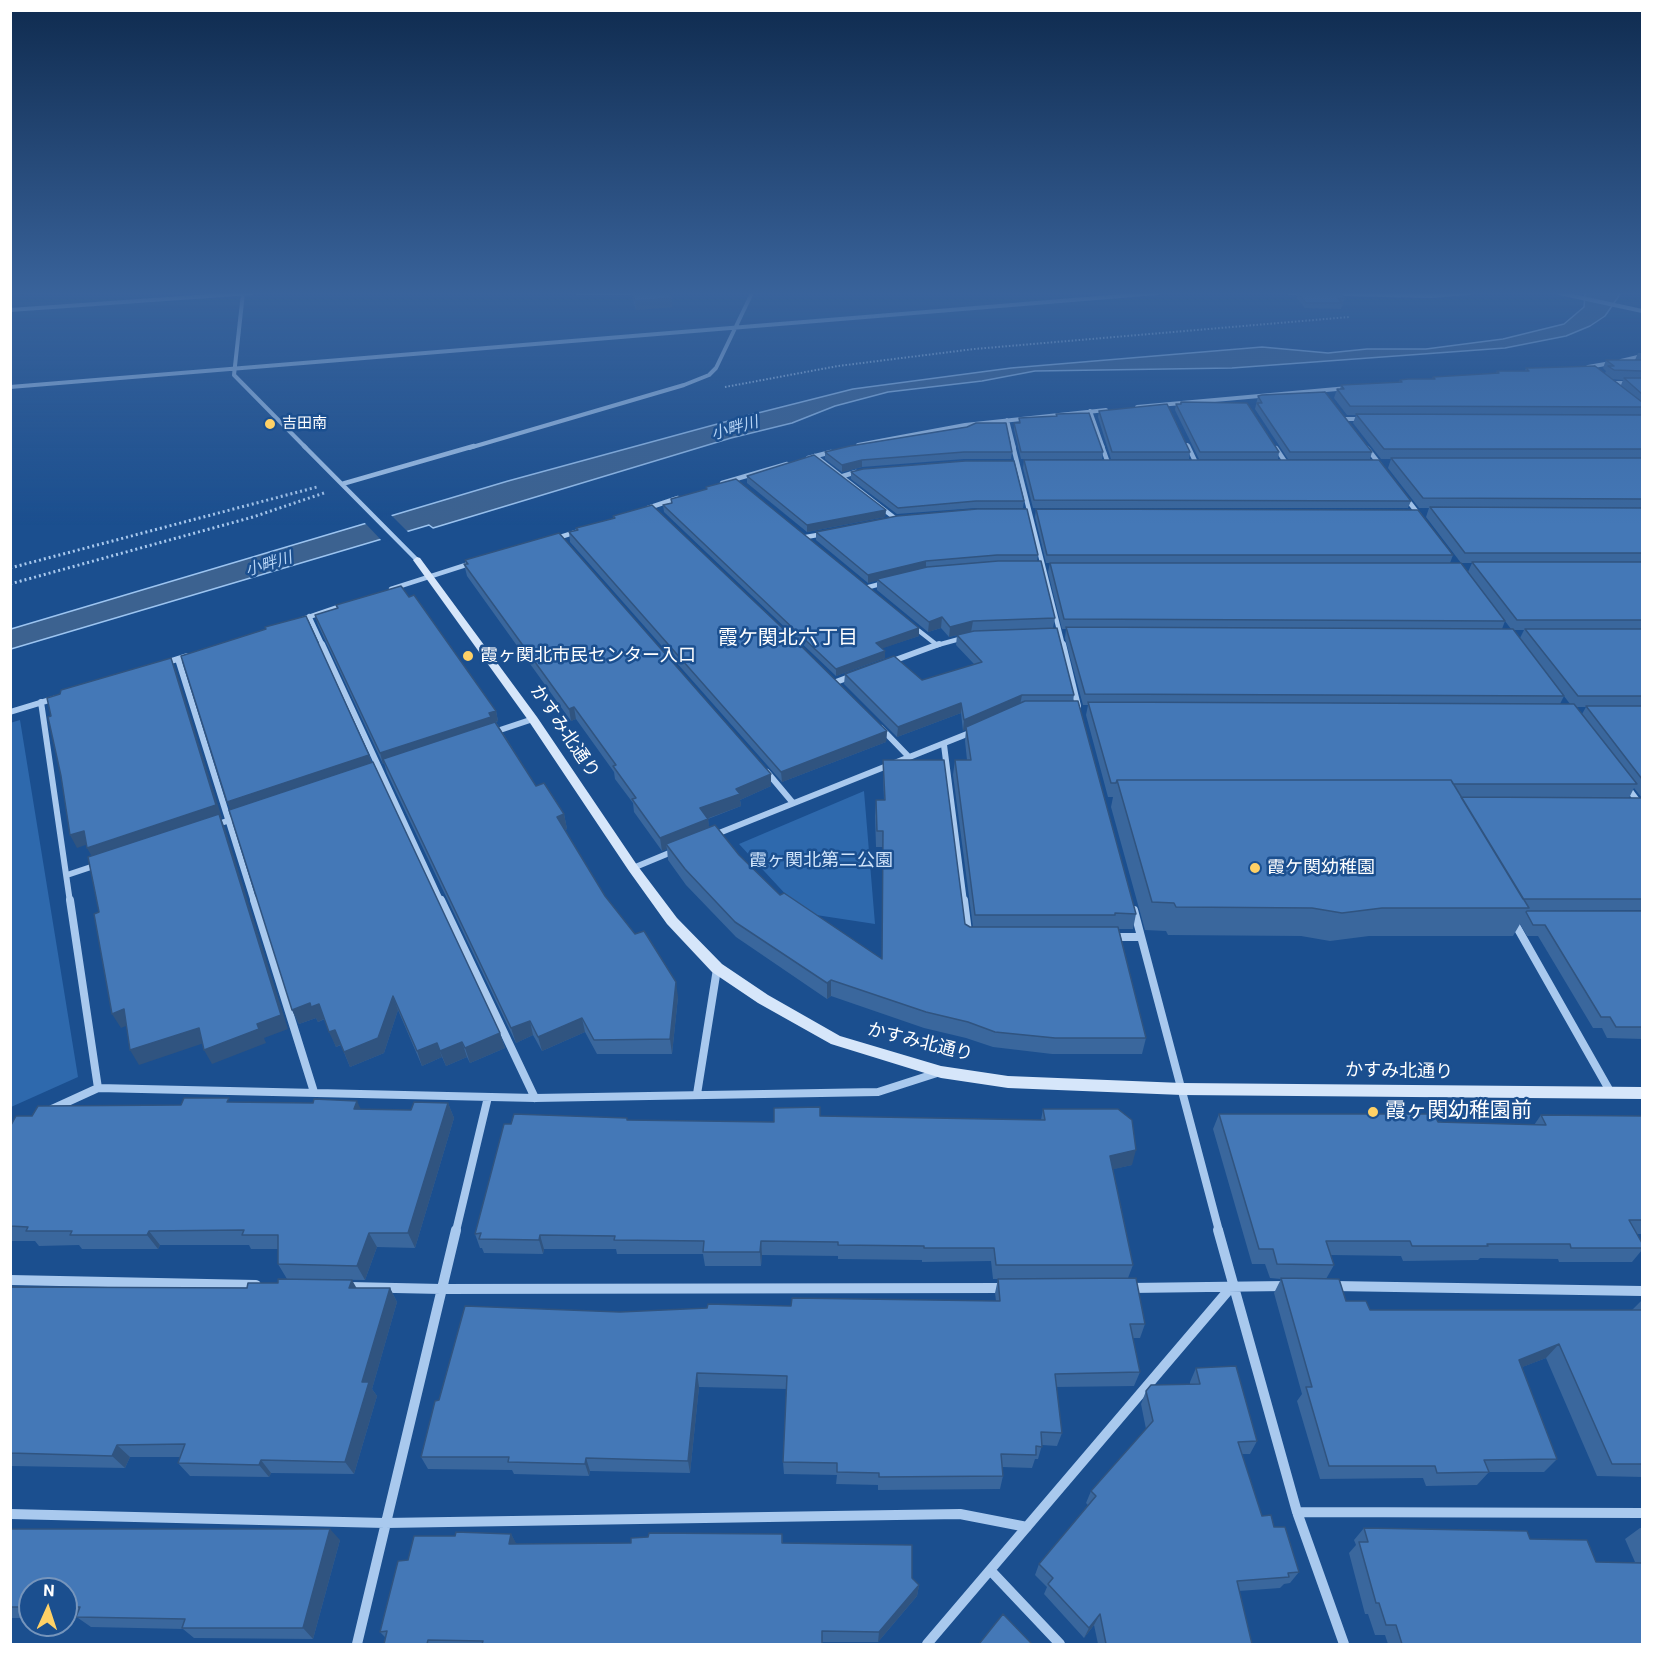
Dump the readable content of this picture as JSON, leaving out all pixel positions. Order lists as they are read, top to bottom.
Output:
{
  "streets": {
    "street": ["かすみ北通り"]
  },
  "districts": ["霞ケ関北六丁目"],
  "water": ["小畔川"],
  "parks": ["霞ヶ関北第二公園"],
  "places": [
    "吉田南",
    "霞ヶ関北市民センター入口",
    "霞ケ関幼稚園",
    "霞ヶ関幼稚園前"
  ],
  "north": "top"
}
